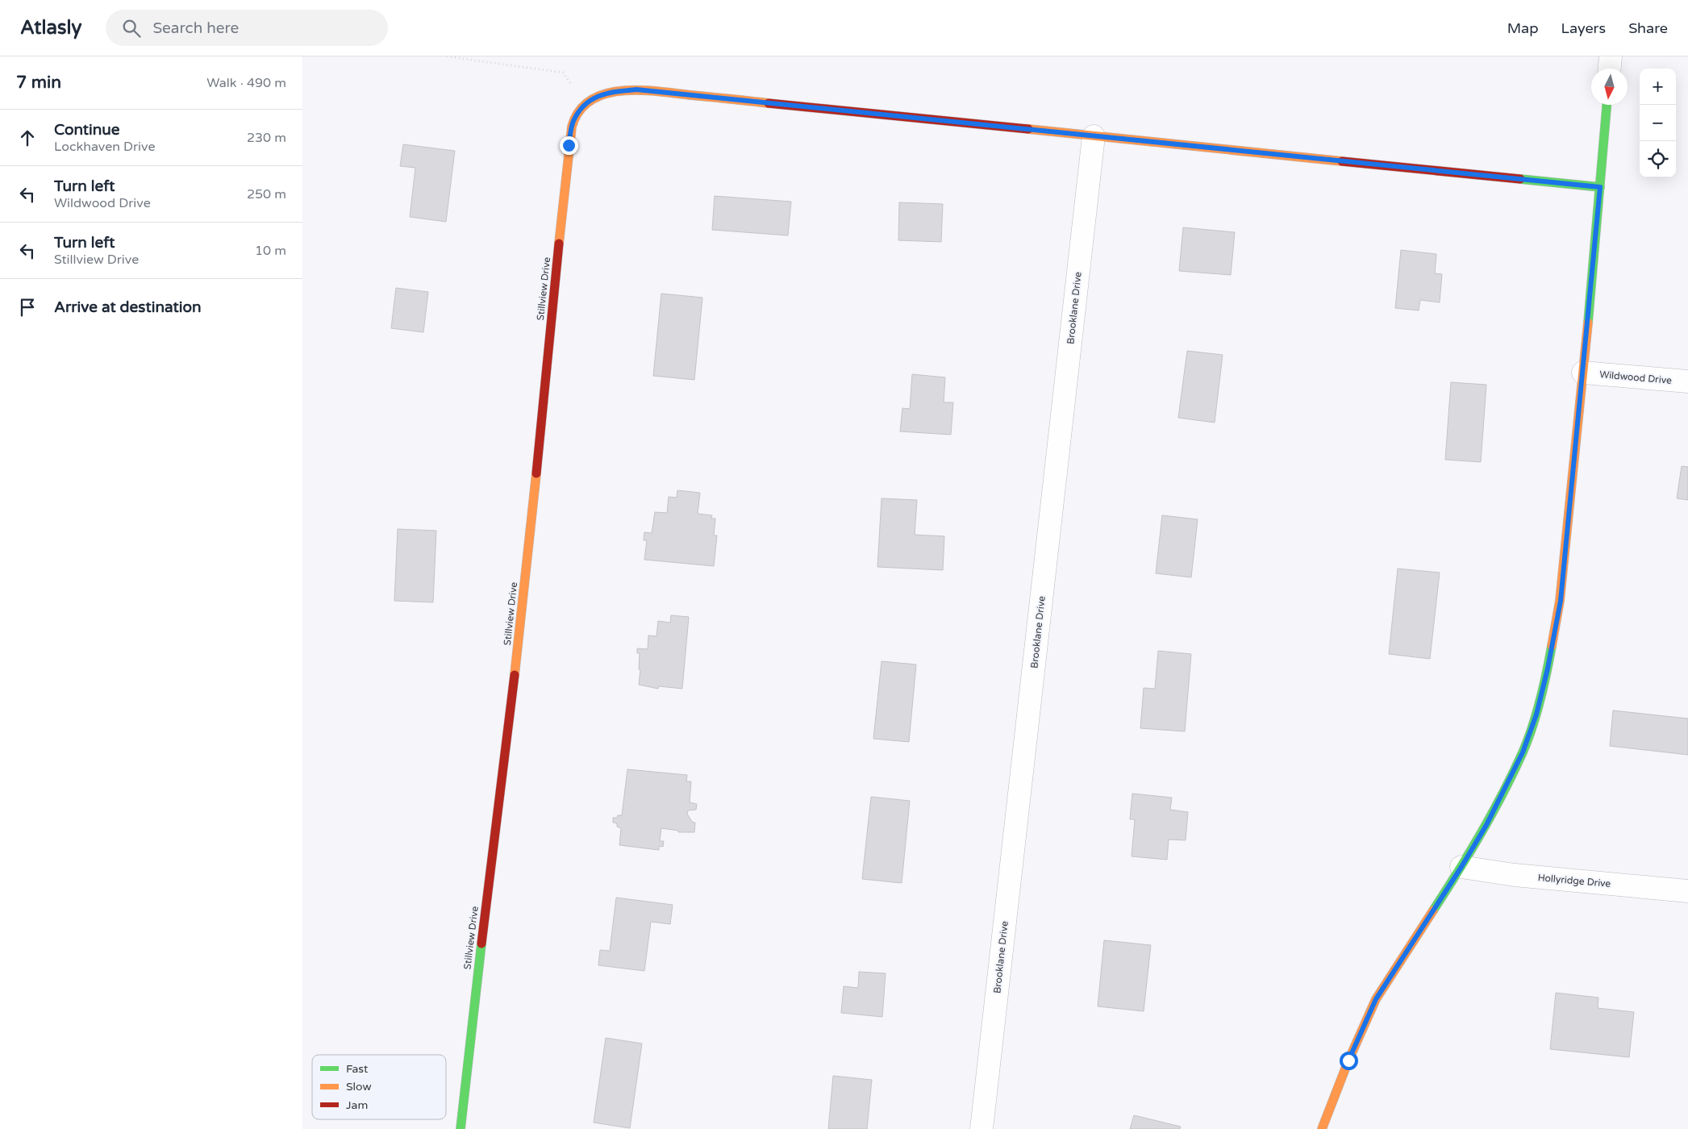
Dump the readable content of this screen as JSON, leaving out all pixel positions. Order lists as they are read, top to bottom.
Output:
{
  "streets": {
    "street": [
      "Stillview Drive",
      "Brooklane Drive",
      "Wildwood Drive",
      "Hollyridge Drive"
    ]
  },
  "legend": ["Fast", "Slow", "Jam"],
  "north": "bottom",
  "page": {
    "header": "Atlasly",
    "search": "Search here",
    "nav": ["Map", "Layers", "Share"],
    "heading": ["7 min", "Walk · 490 m"],
    "map_buttons": ["+", "−"],
    "list": [
      ["Continue", "Lockhaven Drive", "230 m"],
      ["Turn left", "Wildwood Drive", "250 m"],
      ["Turn left", "Stillview Drive", "10 m"],
      "Arrive at destination"
    ]
  }
}
